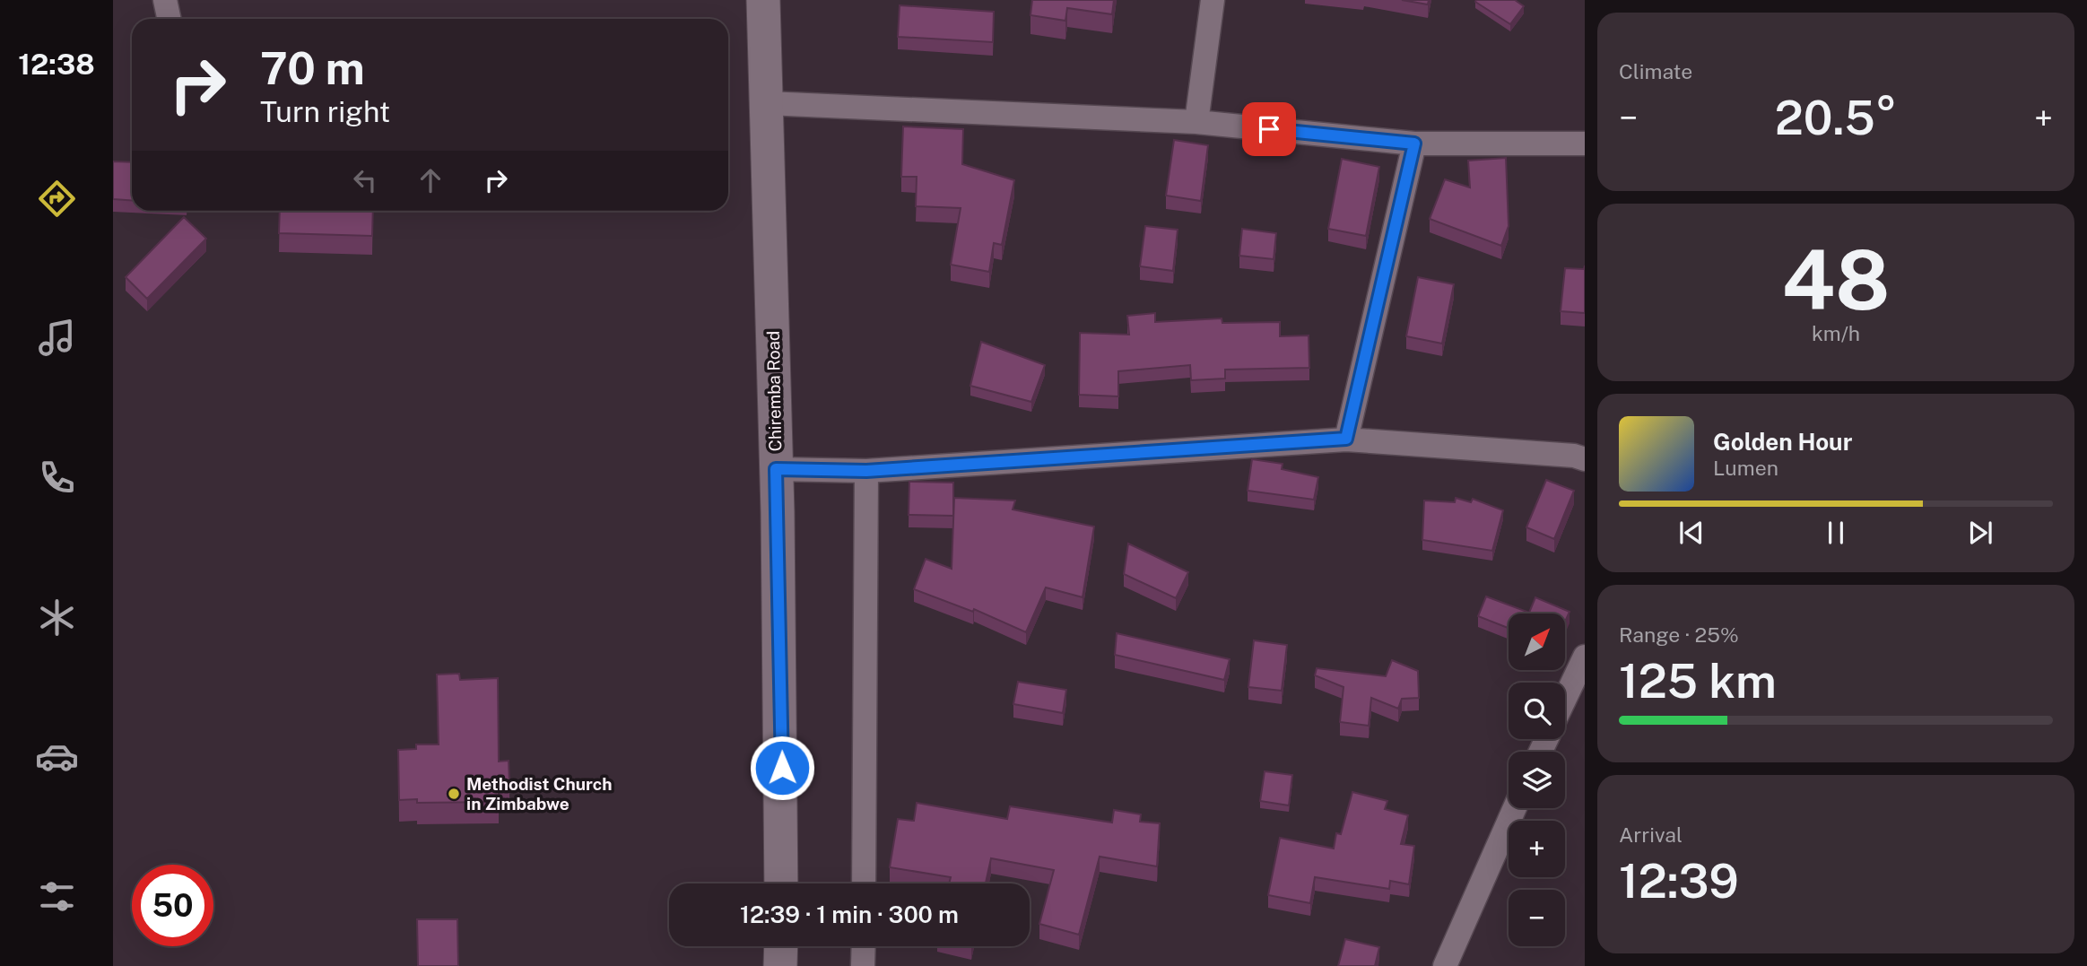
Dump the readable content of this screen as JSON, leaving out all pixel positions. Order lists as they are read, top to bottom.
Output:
{
  "streets": {
    "main road": ["Chiremba Road"]
  },
  "places": ["Methodist Church in Zimbabwe"],
  "north": "top right",
  "page": {
    "tabs": "12:38",
    "tile": [
      "Climate",
      ["48", "km/h"],
      ["Range · 25%", "125 km"],
      ["Arrival", "12:39"]
    ],
    "turn": ["70 m", "Turn right"],
    "heat": ["−", "20.5°", "+"],
    "song": ["Golden Hour", "Lumen"],
    "map_buttons": ["+", "−"],
    "limit": "50",
    "trip": "12:39 · 1 min · 300 m"
  }
}
